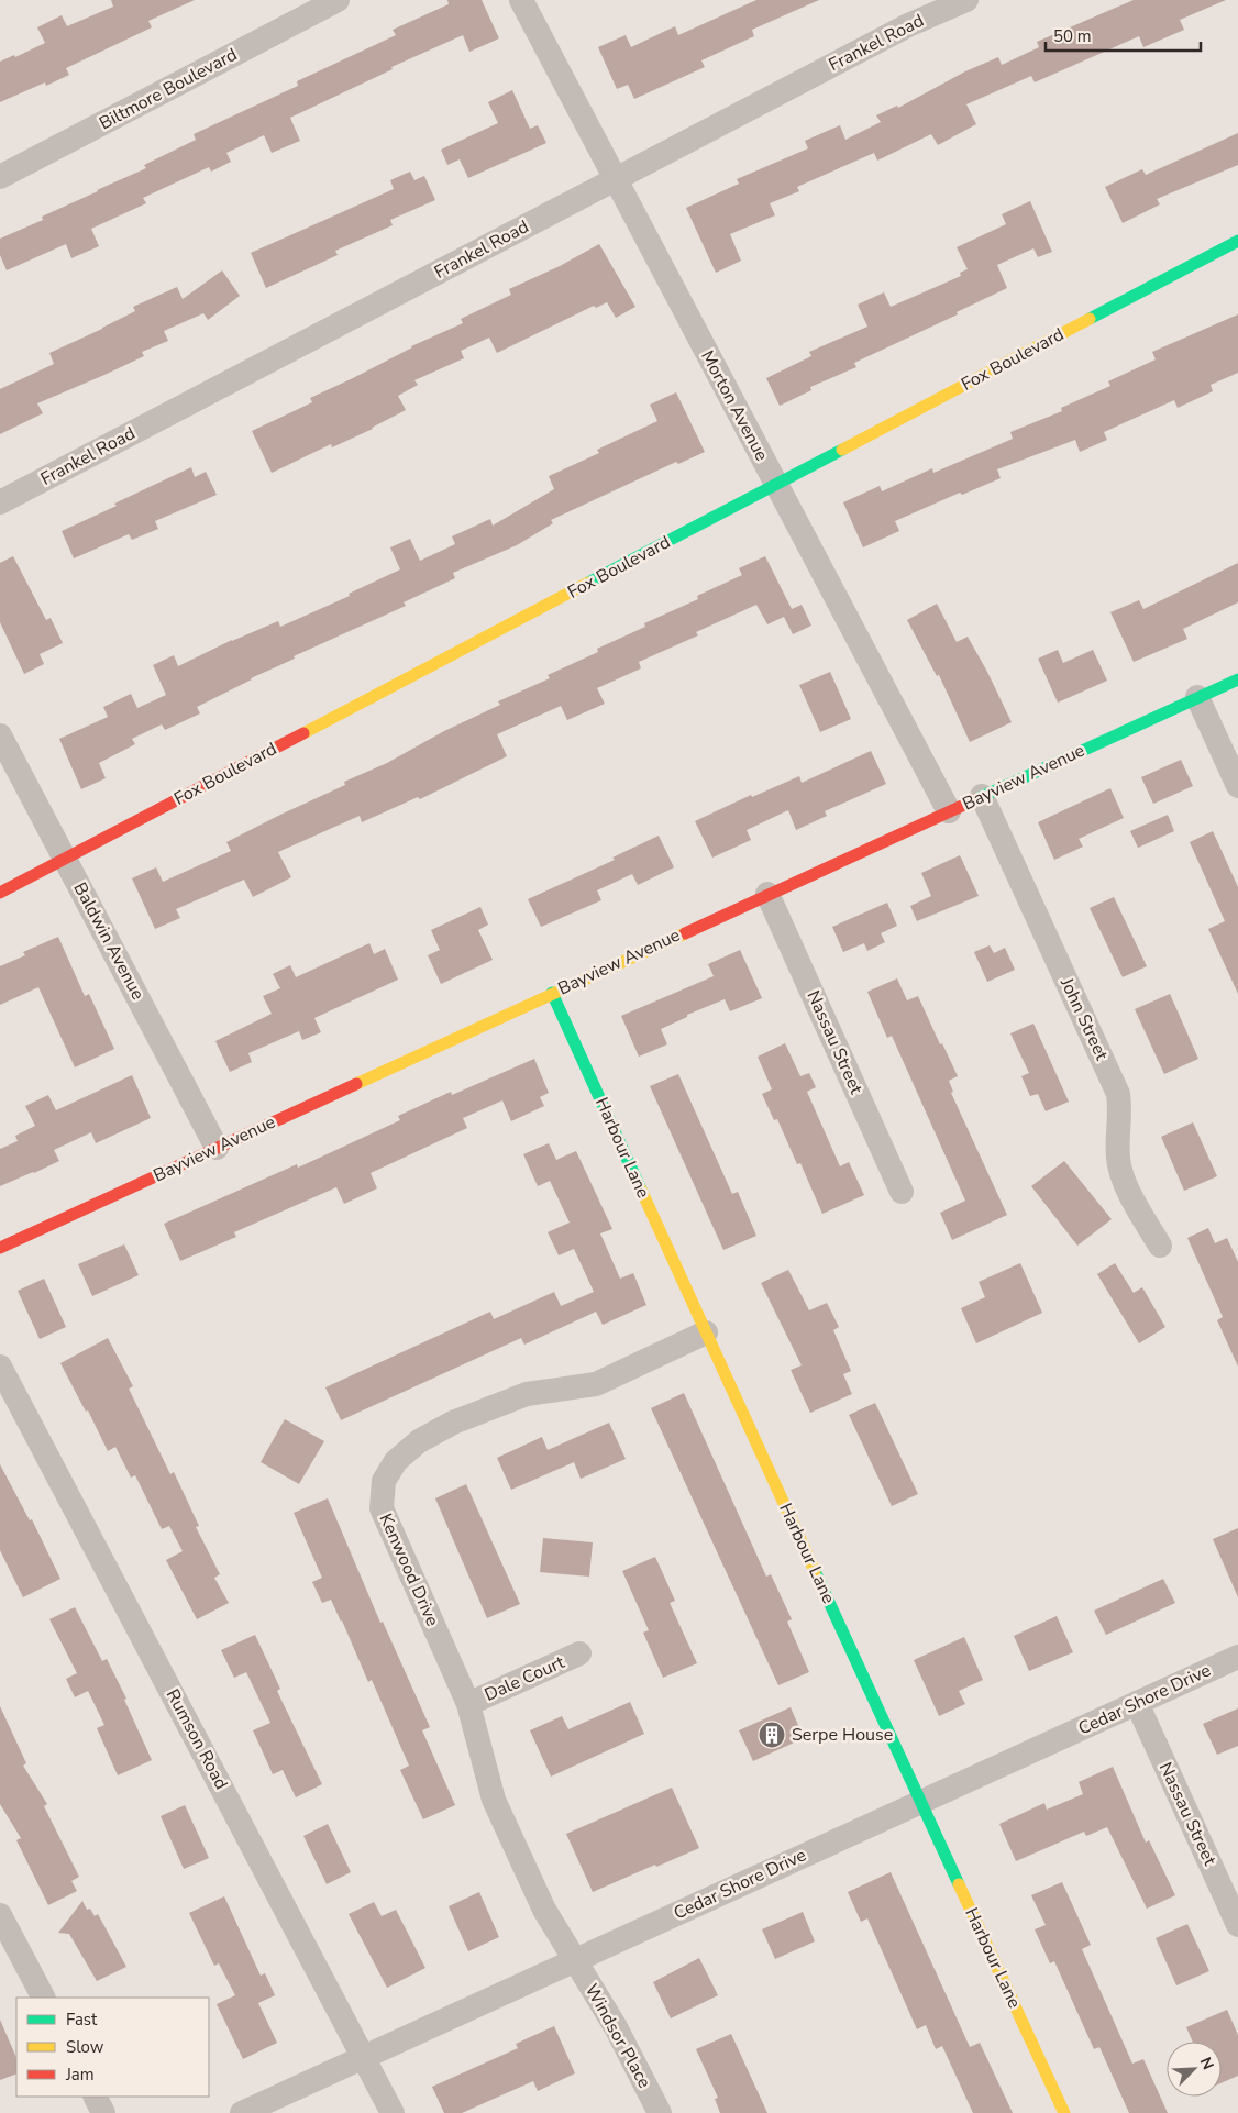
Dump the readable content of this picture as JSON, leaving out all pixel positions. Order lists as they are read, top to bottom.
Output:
{
  "streets": {
    "street": [
      "Frankel Road",
      "Biltmore Boulevard",
      "Fox Boulevard",
      "Morton Avenue",
      "Bayview Avenue",
      "Baldwin Avenue",
      "John Street",
      "Nassau Street",
      "Harbour Lane",
      "Kenwood Drive",
      "Dale Court",
      "Cedar Shore Drive",
      "Rumson Road",
      "Windsor Place"
    ]
  },
  "crossings": [
    ["Frankel Road", "Morton Avenue"],
    ["Fox Boulevard", "Morton Avenue"],
    ["Fox Boulevard", "Baldwin Avenue"],
    ["Morton Avenue", "Bayview Avenue"],
    ["Bayview Avenue", "Baldwin Avenue"],
    ["Bayview Avenue", "John Street"],
    ["Bayview Avenue", "Nassau Street"],
    ["Bayview Avenue", "Harbour Lane"],
    ["Nassau Street", "Cedar Shore Drive"],
    ["Harbour Lane", "Kenwood Drive"],
    ["Harbour Lane", "Cedar Shore Drive"],
    ["Kenwood Drive", "Dale Court"],
    ["Kenwood Drive", "Cedar Shore Drive"],
    ["Kenwood Drive", "Windsor Place"],
    ["Cedar Shore Drive", "Rumson Road"],
    ["Cedar Shore Drive", "Windsor Place"]
  ],
  "places": {
    "building": ["Serpe House"]
  },
  "legend": ["Fast", "Slow", "Jam"],
  "scale_bar": "50 m",
  "north": "top right"
}
